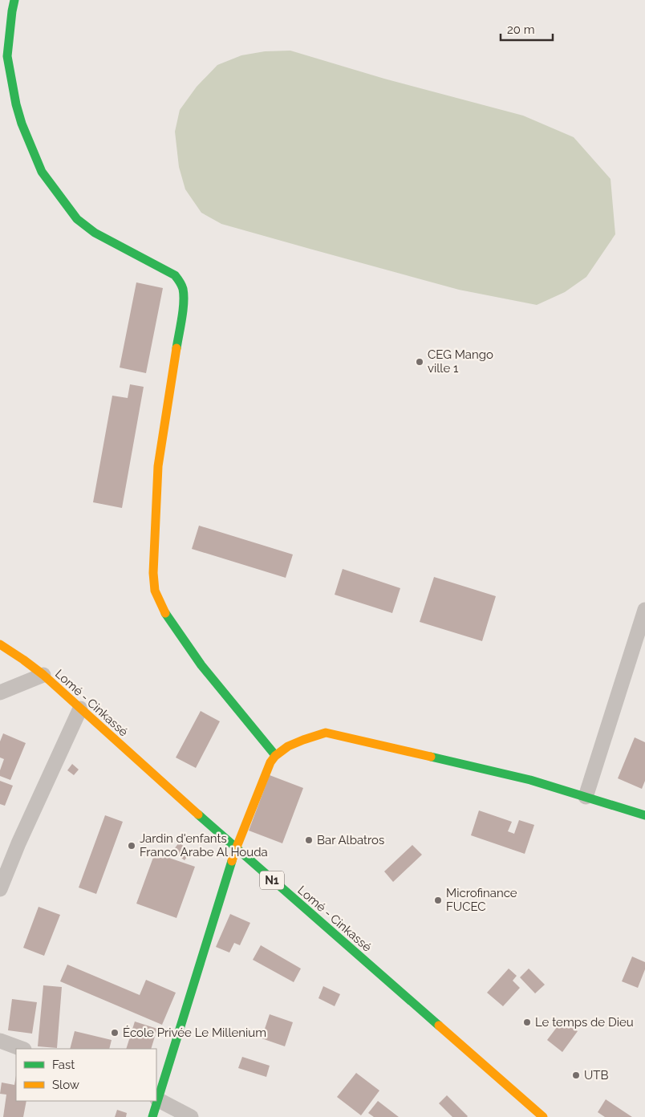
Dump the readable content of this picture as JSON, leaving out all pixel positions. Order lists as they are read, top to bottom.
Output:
{
  "streets": {
    "main road": ["Lomé - Cinkassé", "N1"]
  },
  "places": [
    "CEG Mango ville 1",
    "Bar Albatros",
    "Jardin d'enfants Franco Arabe Al Houda",
    "Microfinance FUCEC",
    "Le temps de Dieu",
    "École Privée Le Millenium",
    "UTB"
  ],
  "legend": ["Fast", "Slow"],
  "scale_bar": "20 m"
}
